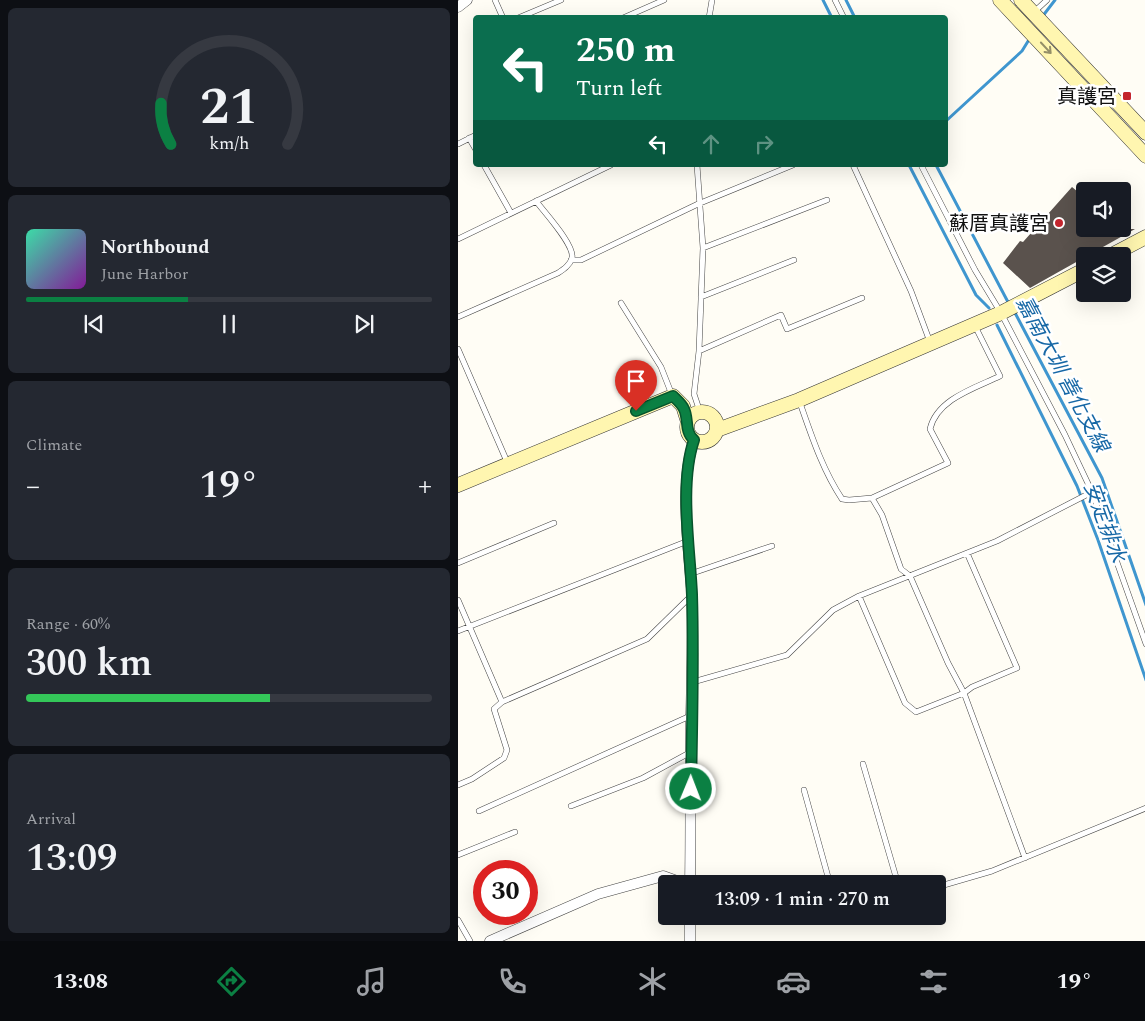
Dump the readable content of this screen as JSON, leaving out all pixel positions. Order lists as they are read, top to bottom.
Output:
{
  "water": ["嘉南大圳 善化支線", "安定排水"],
  "places": {
    "transit": ["真護宮"],
    "other": ["蘇厝真護宮"]
  },
  "page": {
    "turn": ["250 m", "Turn left"],
    "song": ["Northbound", "June Harbor"],
    "tile": [
      "Climate",
      ["Range · 60%", "300 km"],
      ["Arrival", "13:09"]
    ],
    "heat": ["−", "19°", "+"],
    "limit": "30",
    "trip": "13:09 · 1 min · 270 m",
    "tabs": ["13:08", "19°"],
    "gauge": ["21", "km/h"]
  }
}
